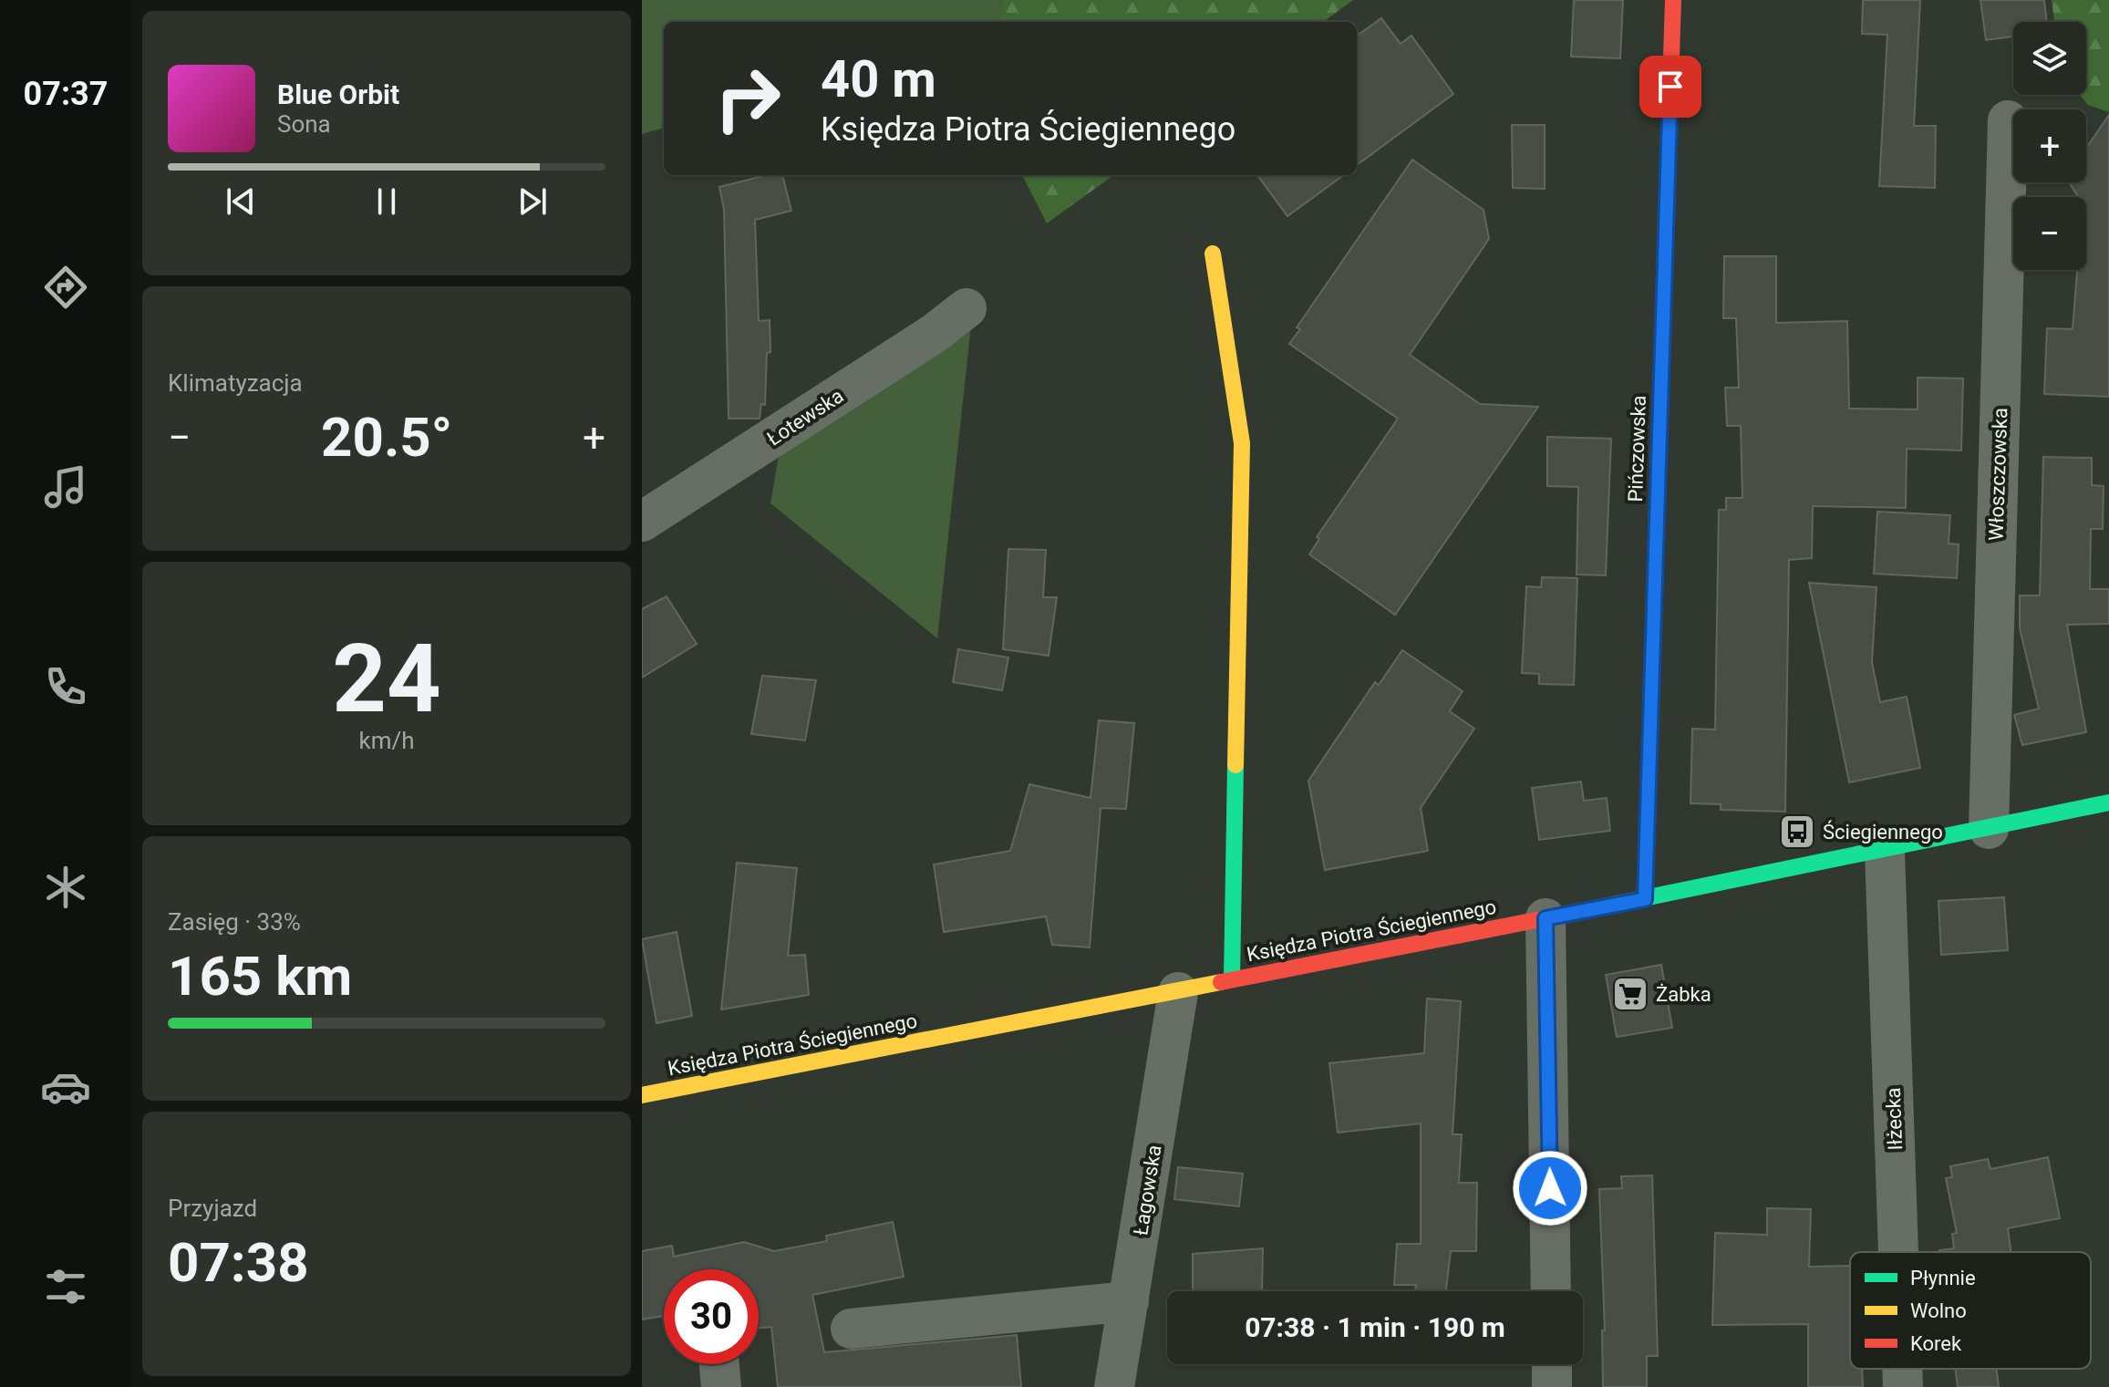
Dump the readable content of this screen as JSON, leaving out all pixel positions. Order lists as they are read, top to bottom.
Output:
{
  "streets": {
    "street": [
      "Łotewska",
      "Pińczowska",
      "Włoszczowska",
      "Księdza Piotra Ściegiennego",
      "Iłżecka",
      "Łagowska"
    ]
  },
  "crossings": [
    ["Pińczowska", "Księdza Piotra Ściegiennego"],
    ["Włoszczowska", "Księdza Piotra Ściegiennego"],
    ["Księdza Piotra Ściegiennego", "Iłżecka"],
    ["Księdza Piotra Ściegiennego", "Łagowska"]
  ],
  "places": {
    "bus stop": ["Ściegiennego"],
    "supermarket": ["Żabka"]
  },
  "legend": ["Płynnie", "Wolno", "Korek"],
  "page": {
    "tabs": "07:37",
    "map_buttons": ["+", "−"],
    "turn": ["40 m", "Księdza Piotra Ściegiennego"],
    "song": ["Blue Orbit", "Sona"],
    "tile": [
      "Klimatyzacja",
      ["24", "km/h"],
      ["Zasięg · 33%", "165 km"],
      ["Przyjazd", "07:38"]
    ],
    "heat": ["−", "20.5°", "+"],
    "limit": "30",
    "trip": "07:38 · 1 min · 190 m"
  }
}
